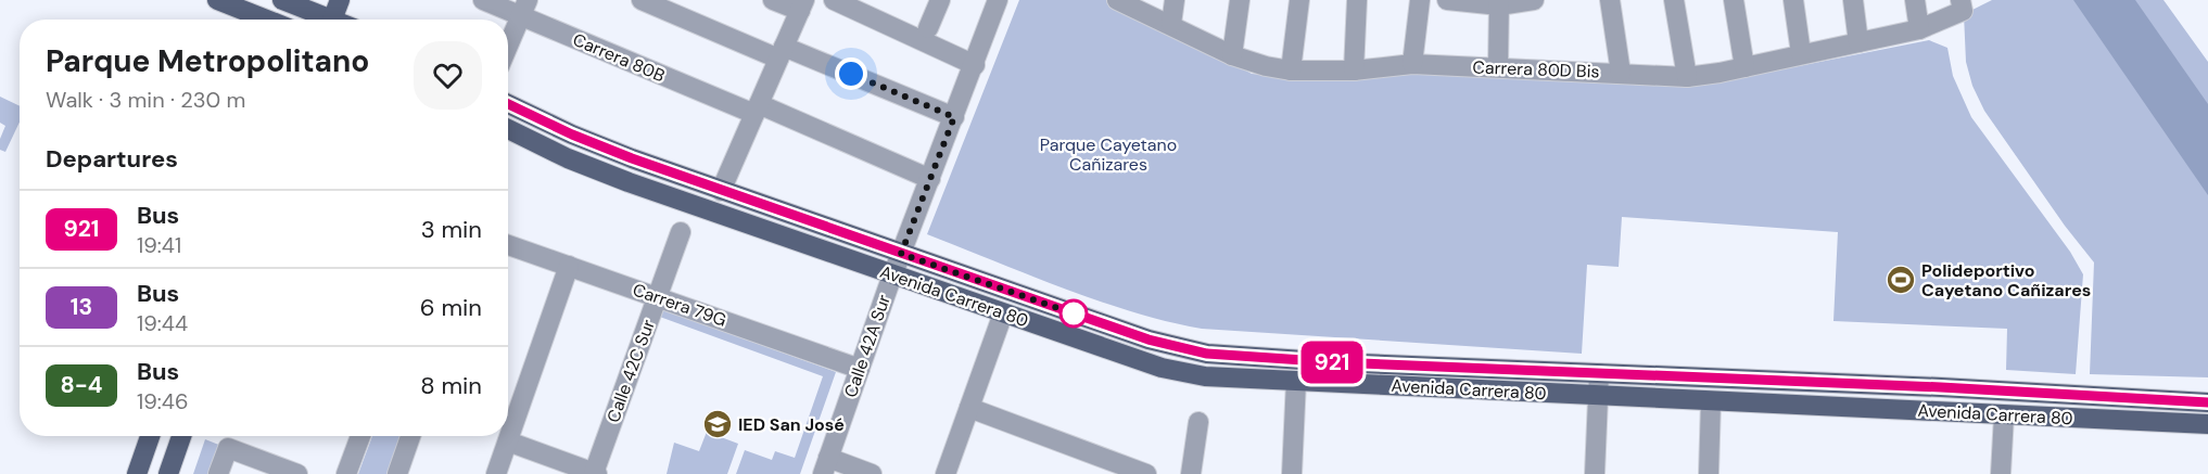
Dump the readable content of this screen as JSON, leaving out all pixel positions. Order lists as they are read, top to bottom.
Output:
{
  "streets": {
    "main road": ["Avenida Carrera 80"],
    "street": [
      "Carrera 80B",
      "Carrera 80D Bis",
      "Carrera 79G",
      "Calle 42A Sur",
      "Calle 42C Sur"
    ]
  },
  "crossings": [
    ["Carrera 80B", "Calle 42A Sur"],
    ["Avenida Carrera 80", "Calle 42A Sur"],
    ["Carrera 79G", "Calle 42A Sur"],
    ["Carrera 79G", "Calle 42C Sur"]
  ],
  "parks": ["Parque Cayetano Cañizares"],
  "places": {
    "sports": ["Polideportivo Cayetano Cañizares"],
    "school or university": ["IED San José"]
  },
  "lines": ["bus line 921"],
  "page": {
    "on_map": "921",
    "heading": [
      ["Parque Metropolitano", "Walk · 3 min · 230 m"],
      "Departures"
    ],
    "list": [
      {
        "mark": "921",
        "name": "Bus",
        "note": "19:41",
        "value": "3 min"
      },
      {
        "mark": "13",
        "name": "Bus",
        "note": "19:44",
        "value": "6 min"
      },
      {
        "mark": "8-4",
        "name": "Bus",
        "note": "19:46",
        "value": "8 min"
      }
    ]
  }
}
